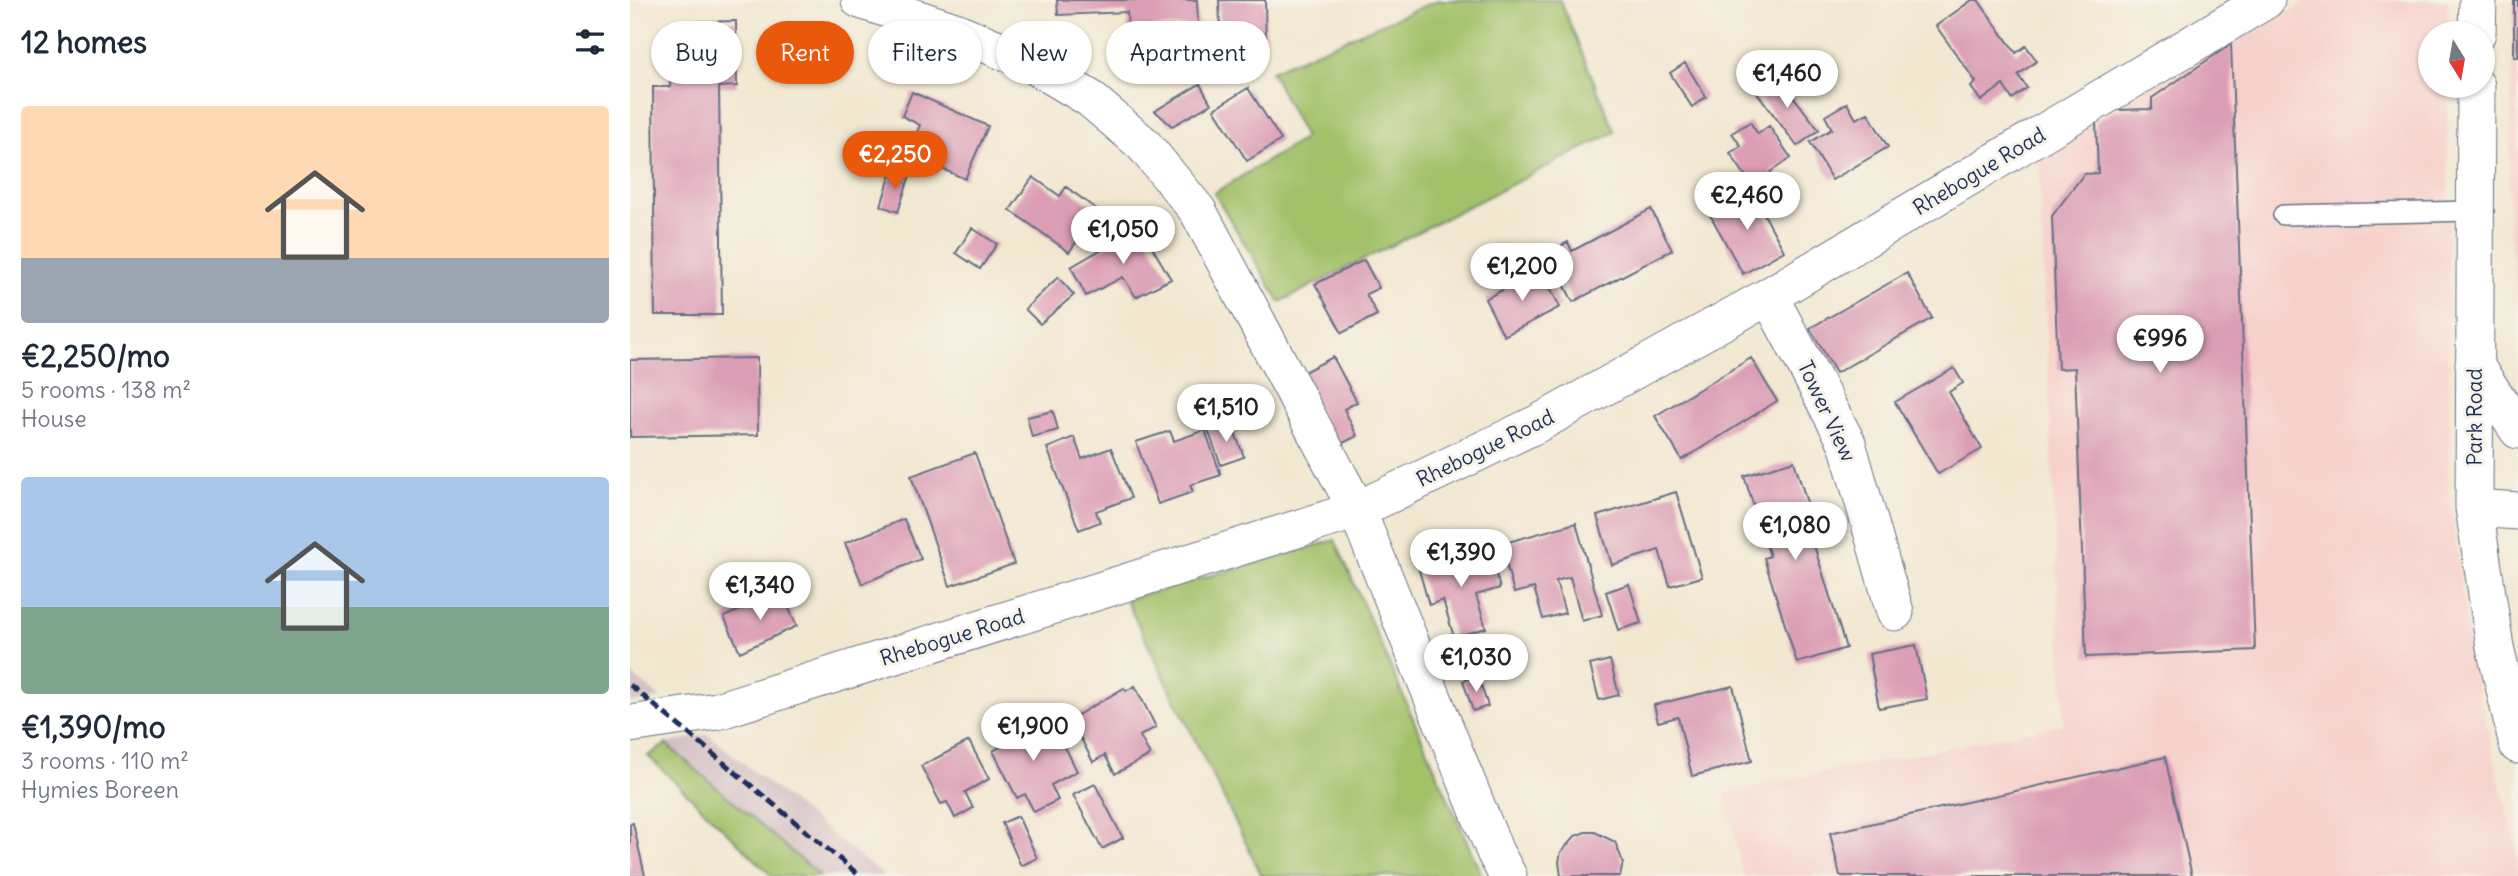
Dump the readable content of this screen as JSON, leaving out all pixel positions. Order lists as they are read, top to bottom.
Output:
{
  "streets": {
    "street": ["Rhebogue Road", "Tower View", "Park Road"]
  },
  "crossings": [
    ["Rhebogue Road", "Tower View"]
  ],
  "north": "bottom",
  "page": {
    "heading": "12 homes",
    "chip": [
      "Buy",
      "Rent",
      "Filters",
      "New",
      "Apartment"
    ],
    "price": [
      "€1,460",
      "€2,250",
      "€2,460",
      "€1,050",
      "€1,200",
      "€996",
      "€1,510",
      "€1,080",
      "€1,390",
      "€1,340",
      "€1,030",
      "€1,900"
    ],
    "list": [
      {
        "name": "€2,250/mo",
        "note": "5 rooms · 138 m² · House"
      },
      {
        "name": "€1,390/mo",
        "note": "3 rooms · 110 m² · Hymies Boreen"
      }
    ]
  }
}
